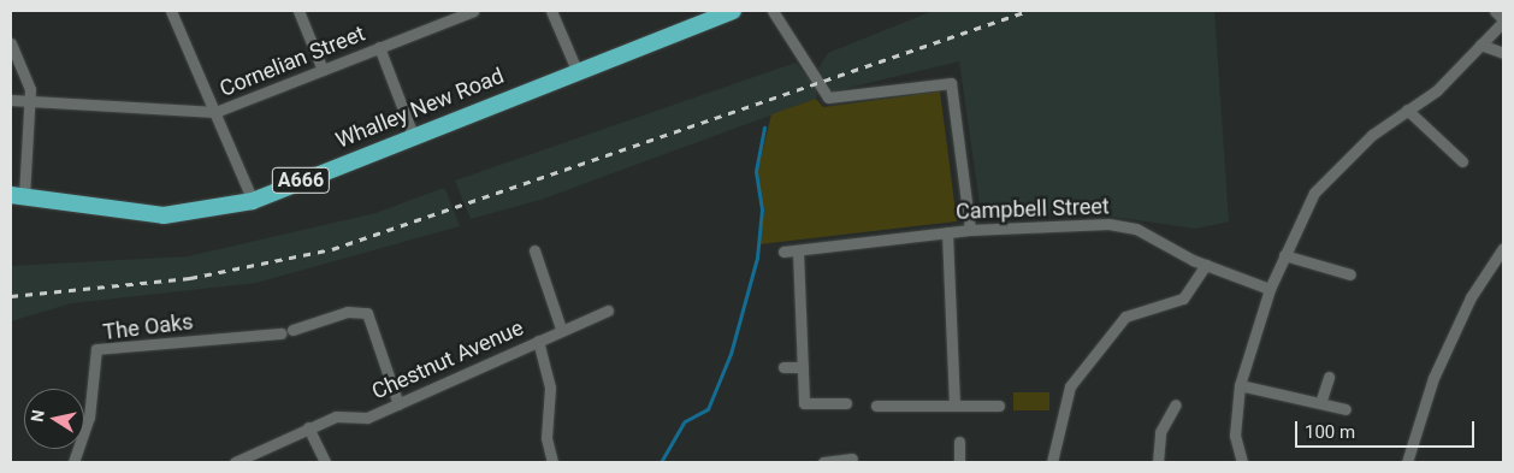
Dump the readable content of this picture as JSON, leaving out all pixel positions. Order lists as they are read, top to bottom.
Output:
{
  "streets": {
    "highway": ["Whalley New Road", "A666"],
    "street": [
      "Cornelian Street",
      "Campbell Street",
      "The Oaks",
      "Chestnut Avenue"
    ]
  },
  "scale_bar": "100 m",
  "north": "left"
}
